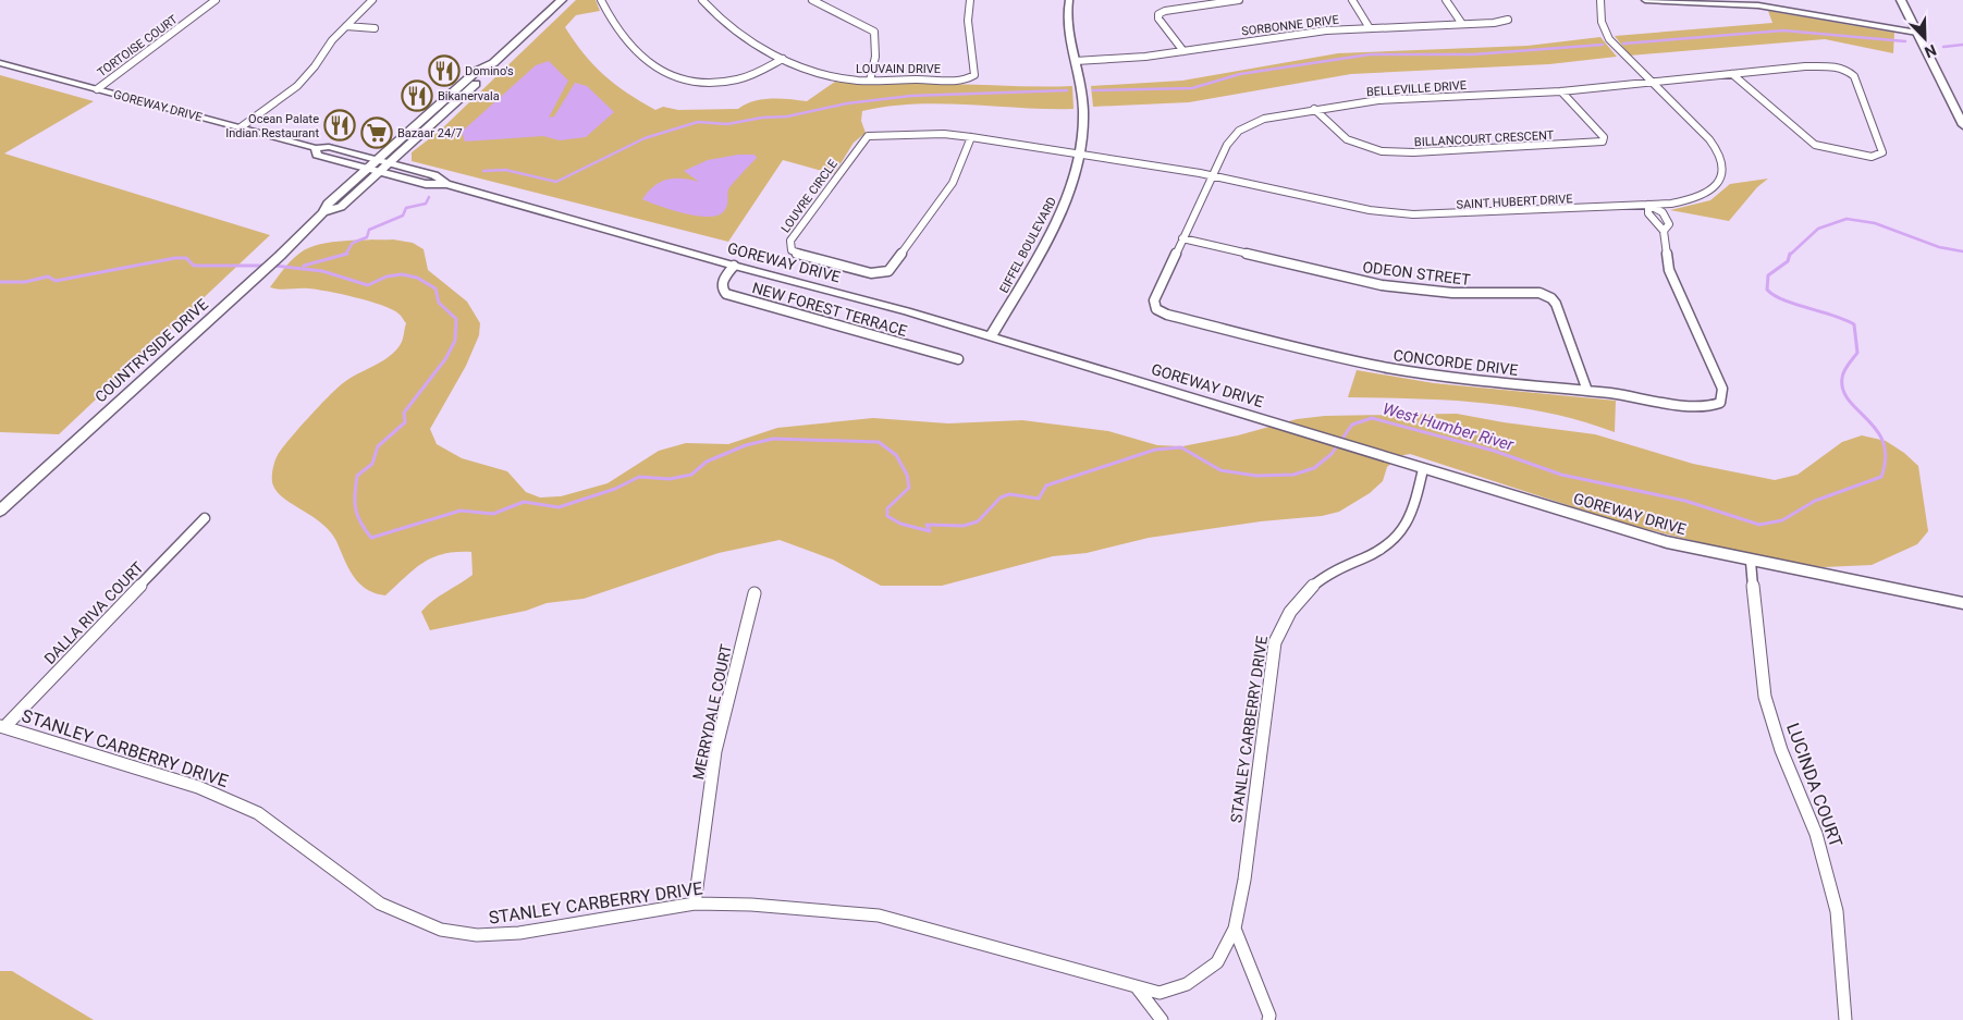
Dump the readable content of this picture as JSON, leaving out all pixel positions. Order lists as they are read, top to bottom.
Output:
{
  "streets": {
    "main road": ["COUNTRYSIDE DRIVE"],
    "street": [
      "SORBONNE DRIVE",
      "TORTOISE COURT",
      "LOUVAIN DRIVE",
      "BELLEVILLE DRIVE",
      "GOREWAY DRIVE",
      "BILLANCOURT CRESCENT",
      "LOUVRE CIRCLE",
      "SAINT HUBERT DRIVE",
      "EIFFEL BOULEVARD",
      "ODEON STREET",
      "NEW FOREST TERRACE",
      "CONCORDE DRIVE",
      "DALLA RIVA COURT",
      "MERRYDALE COURT",
      "STANLEY CARBERRY DRIVE",
      "LUCINDA COURT"
    ]
  },
  "crossings": [
    ["SORBONNE DRIVE", "EIFFEL BOULEVARD"],
    ["TORTOISE COURT", "GOREWAY DRIVE"],
    ["BELLEVILLE DRIVE", "BILLANCOURT CRESCENT"],
    ["BELLEVILLE DRIVE", "SAINT HUBERT DRIVE"],
    ["BELLEVILLE DRIVE", "CONCORDE DRIVE"],
    ["GOREWAY DRIVE", "EIFFEL BOULEVARD"],
    ["GOREWAY DRIVE", "NEW FOREST TERRACE"],
    ["GOREWAY DRIVE", "COUNTRYSIDE DRIVE"],
    ["GOREWAY DRIVE", "STANLEY CARBERRY DRIVE"],
    ["GOREWAY DRIVE", "LUCINDA COURT"],
    ["LOUVRE CIRCLE", "SAINT HUBERT DRIVE"],
    ["LOUVRE CIRCLE", "EIFFEL BOULEVARD"],
    ["SAINT HUBERT DRIVE", "EIFFEL BOULEVARD"],
    ["SAINT HUBERT DRIVE", "CONCORDE DRIVE"],
    ["ODEON STREET", "CONCORDE DRIVE"],
    ["DALLA RIVA COURT", "STANLEY CARBERRY DRIVE"],
    ["MERRYDALE COURT", "STANLEY CARBERRY DRIVE"]
  ],
  "water": ["West Humber River"],
  "places": {
    "restaurant": ["Domino's", "Bikanervala", "Ocean Palate Indian Restaurant"],
    "supermarket": ["Bazaar 24/7"]
  },
  "north": "bottom right"
}
